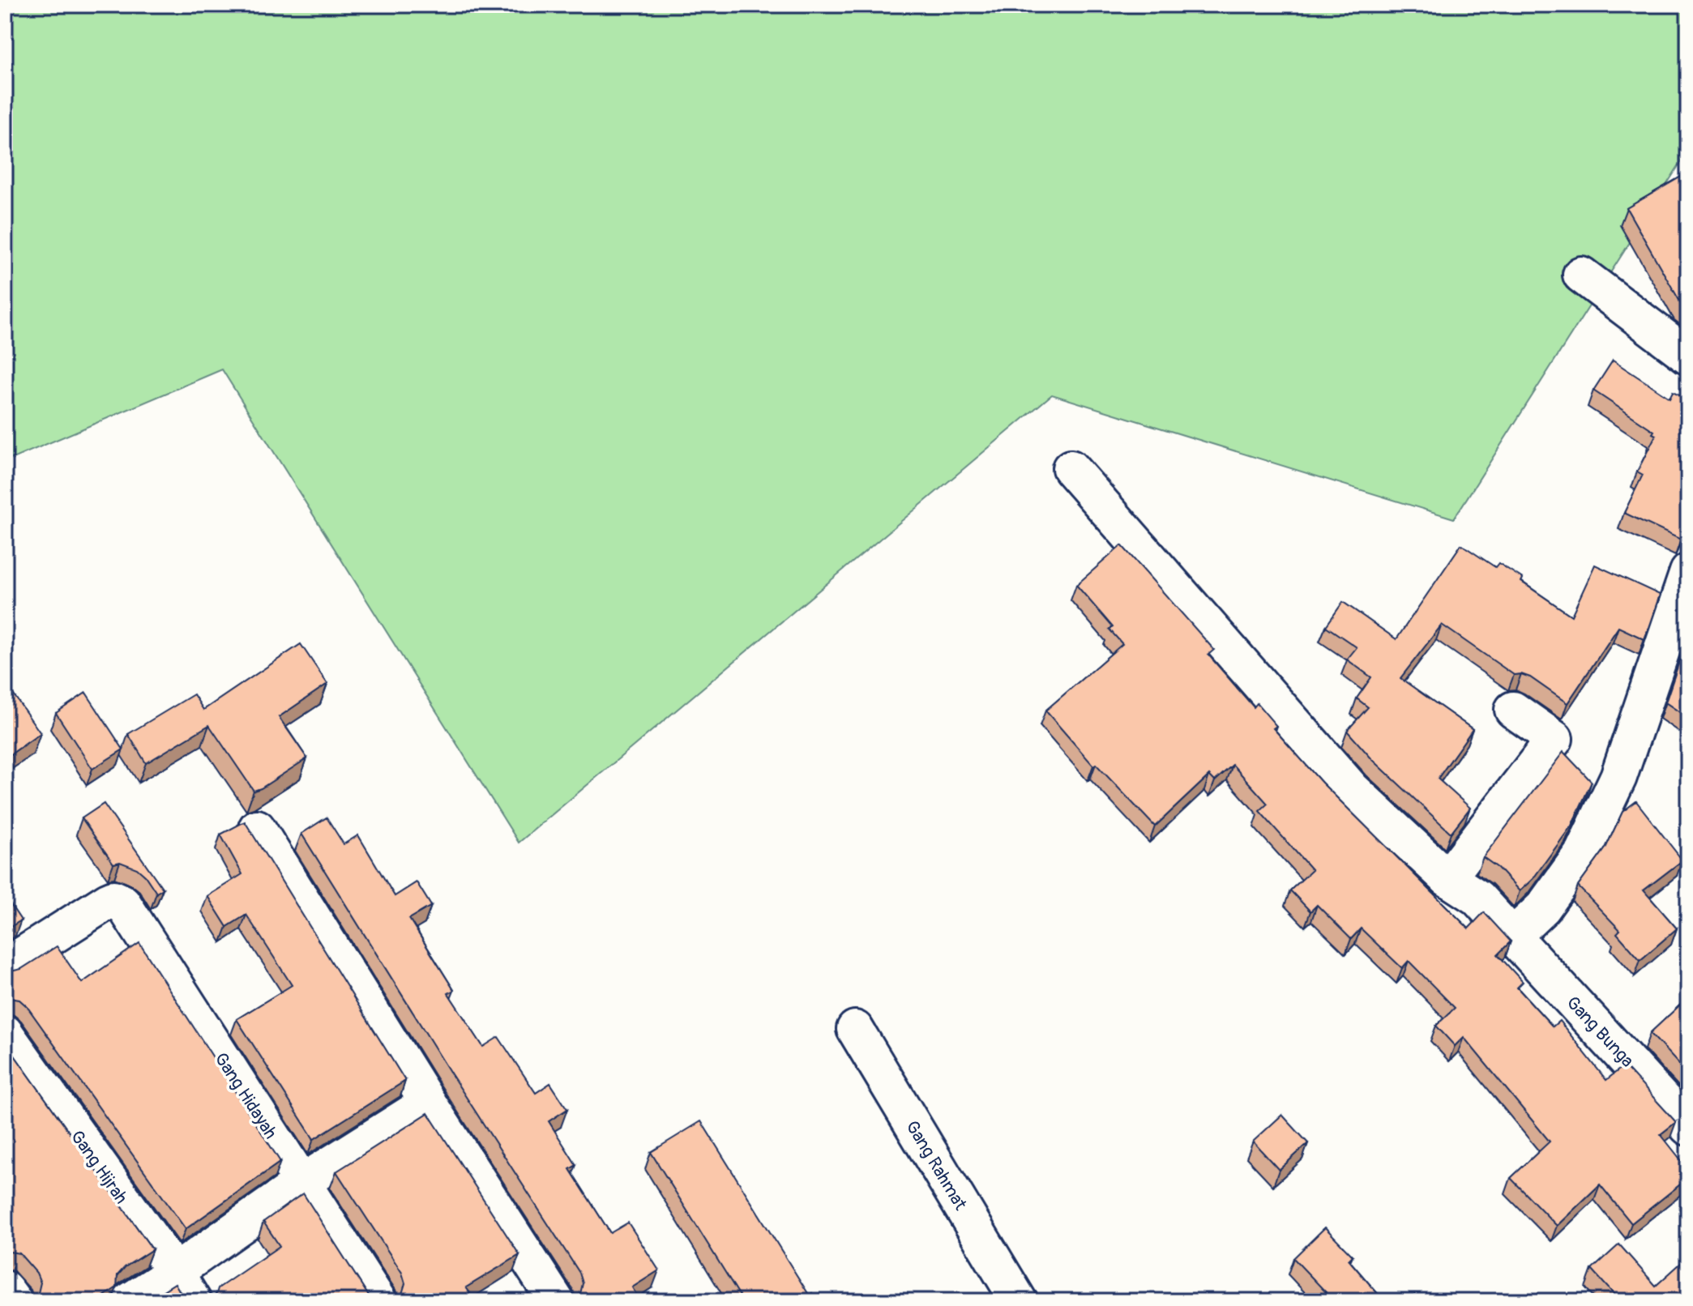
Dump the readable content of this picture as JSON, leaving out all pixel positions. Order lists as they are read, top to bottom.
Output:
{
  "streets": {
    "street": [
      "Gang Bunga",
      "Gang Hidayah",
      "Gang Rahmat",
      "Gang Hijrah"
    ]
  }
}
